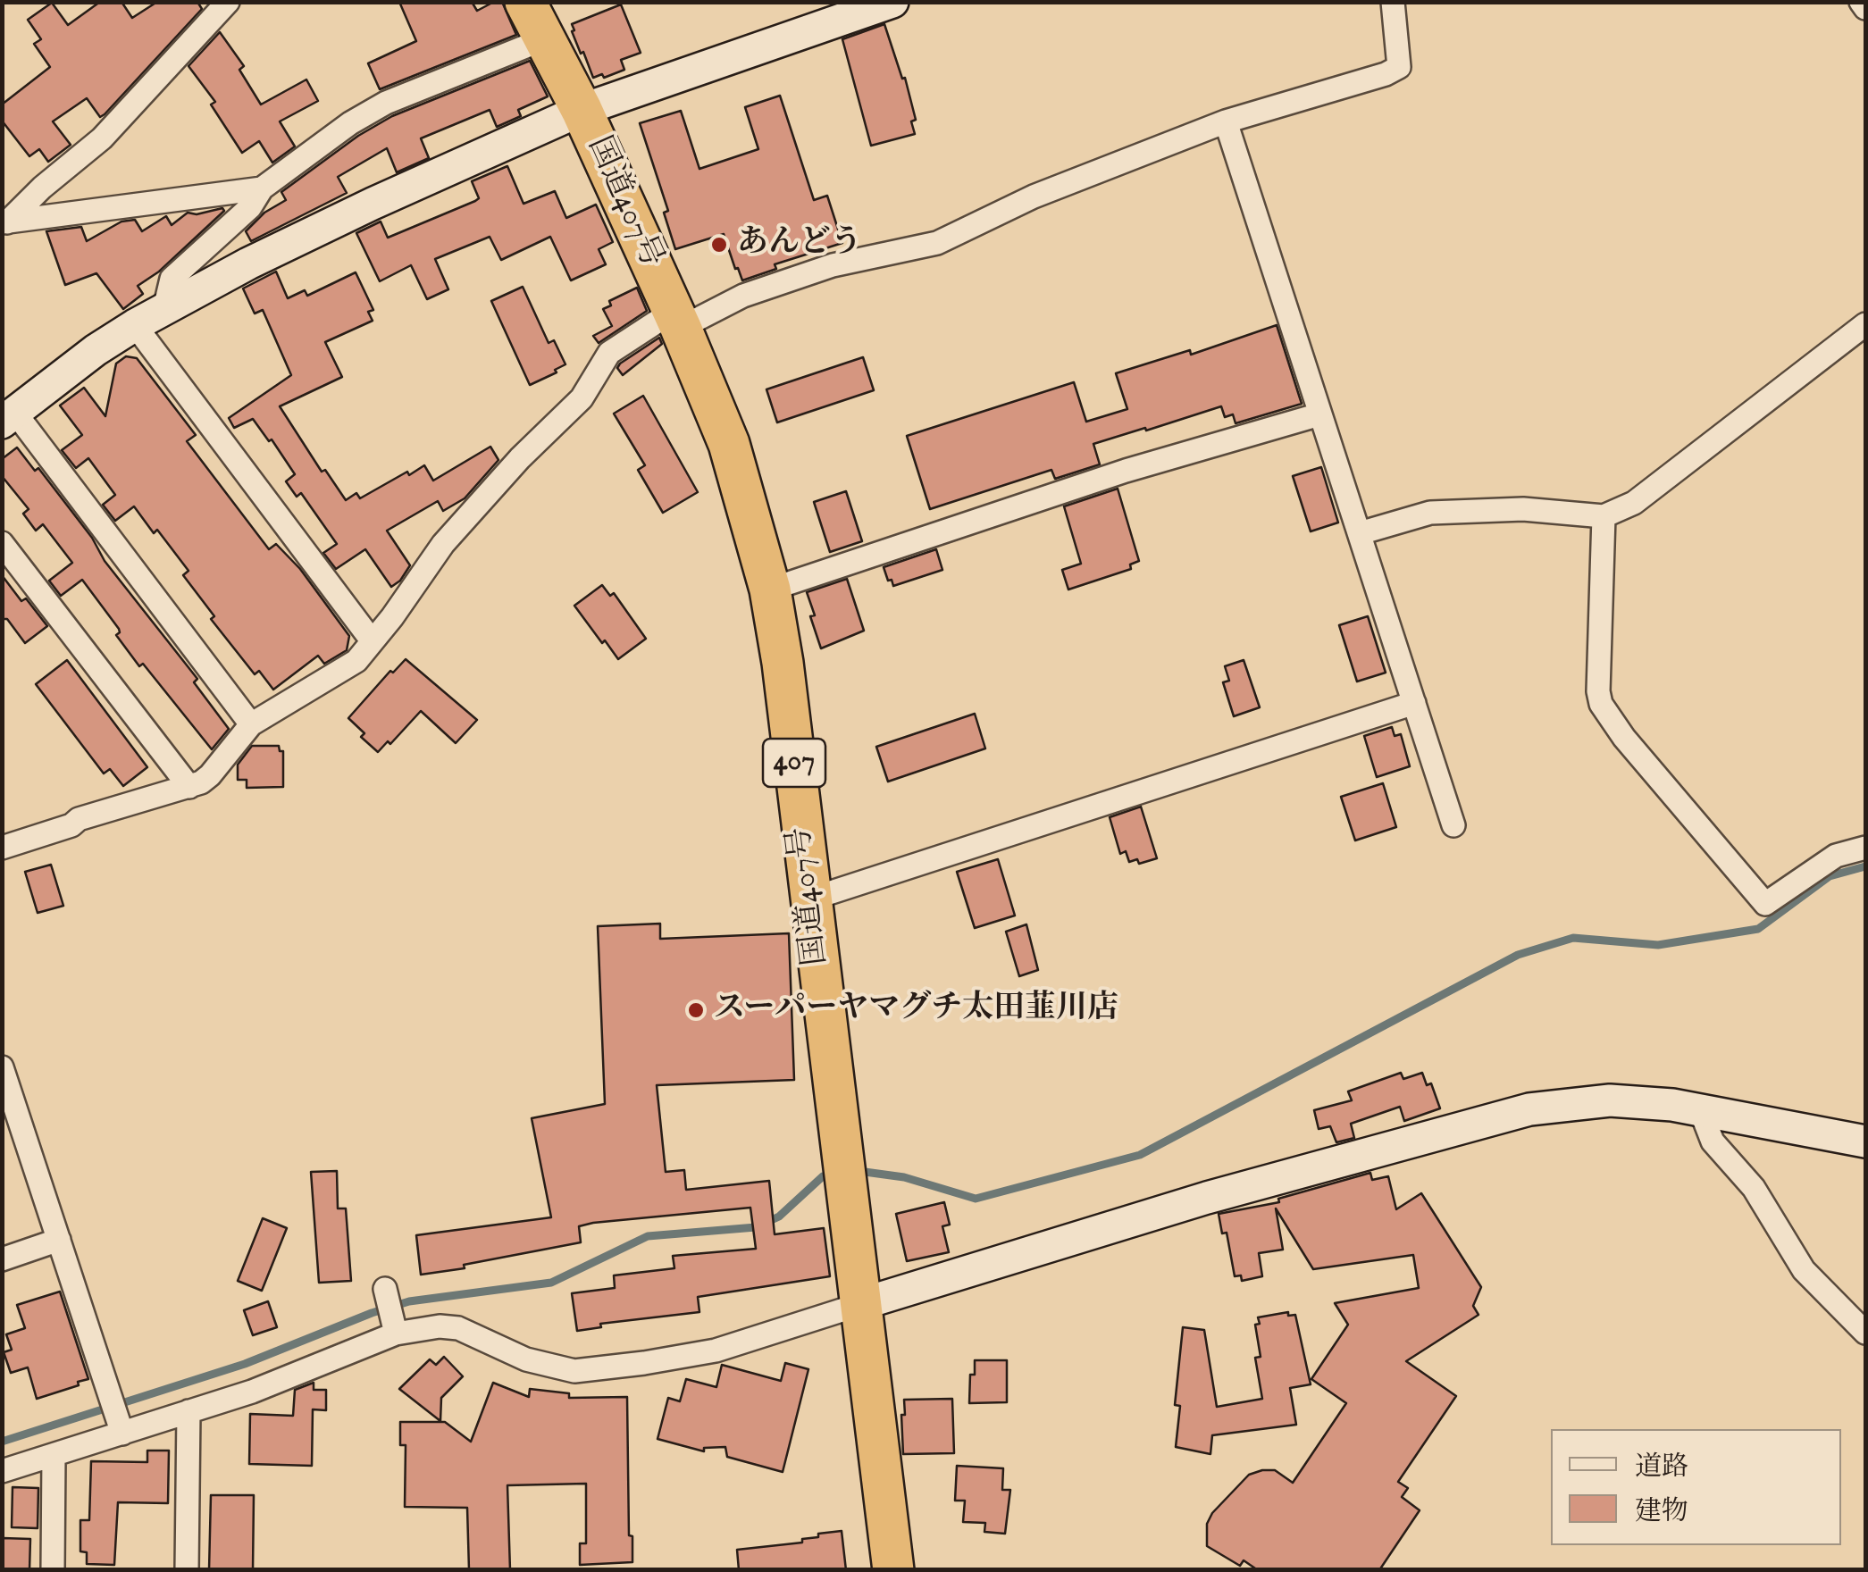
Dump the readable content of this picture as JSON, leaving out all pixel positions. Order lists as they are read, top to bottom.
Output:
{
  "streets": {
    "highway": ["国道407号", "407"]
  },
  "places": ["あんどう", "スーパーヤマグチ太田韮川店"],
  "legend": ["道路", "建物"]
}
